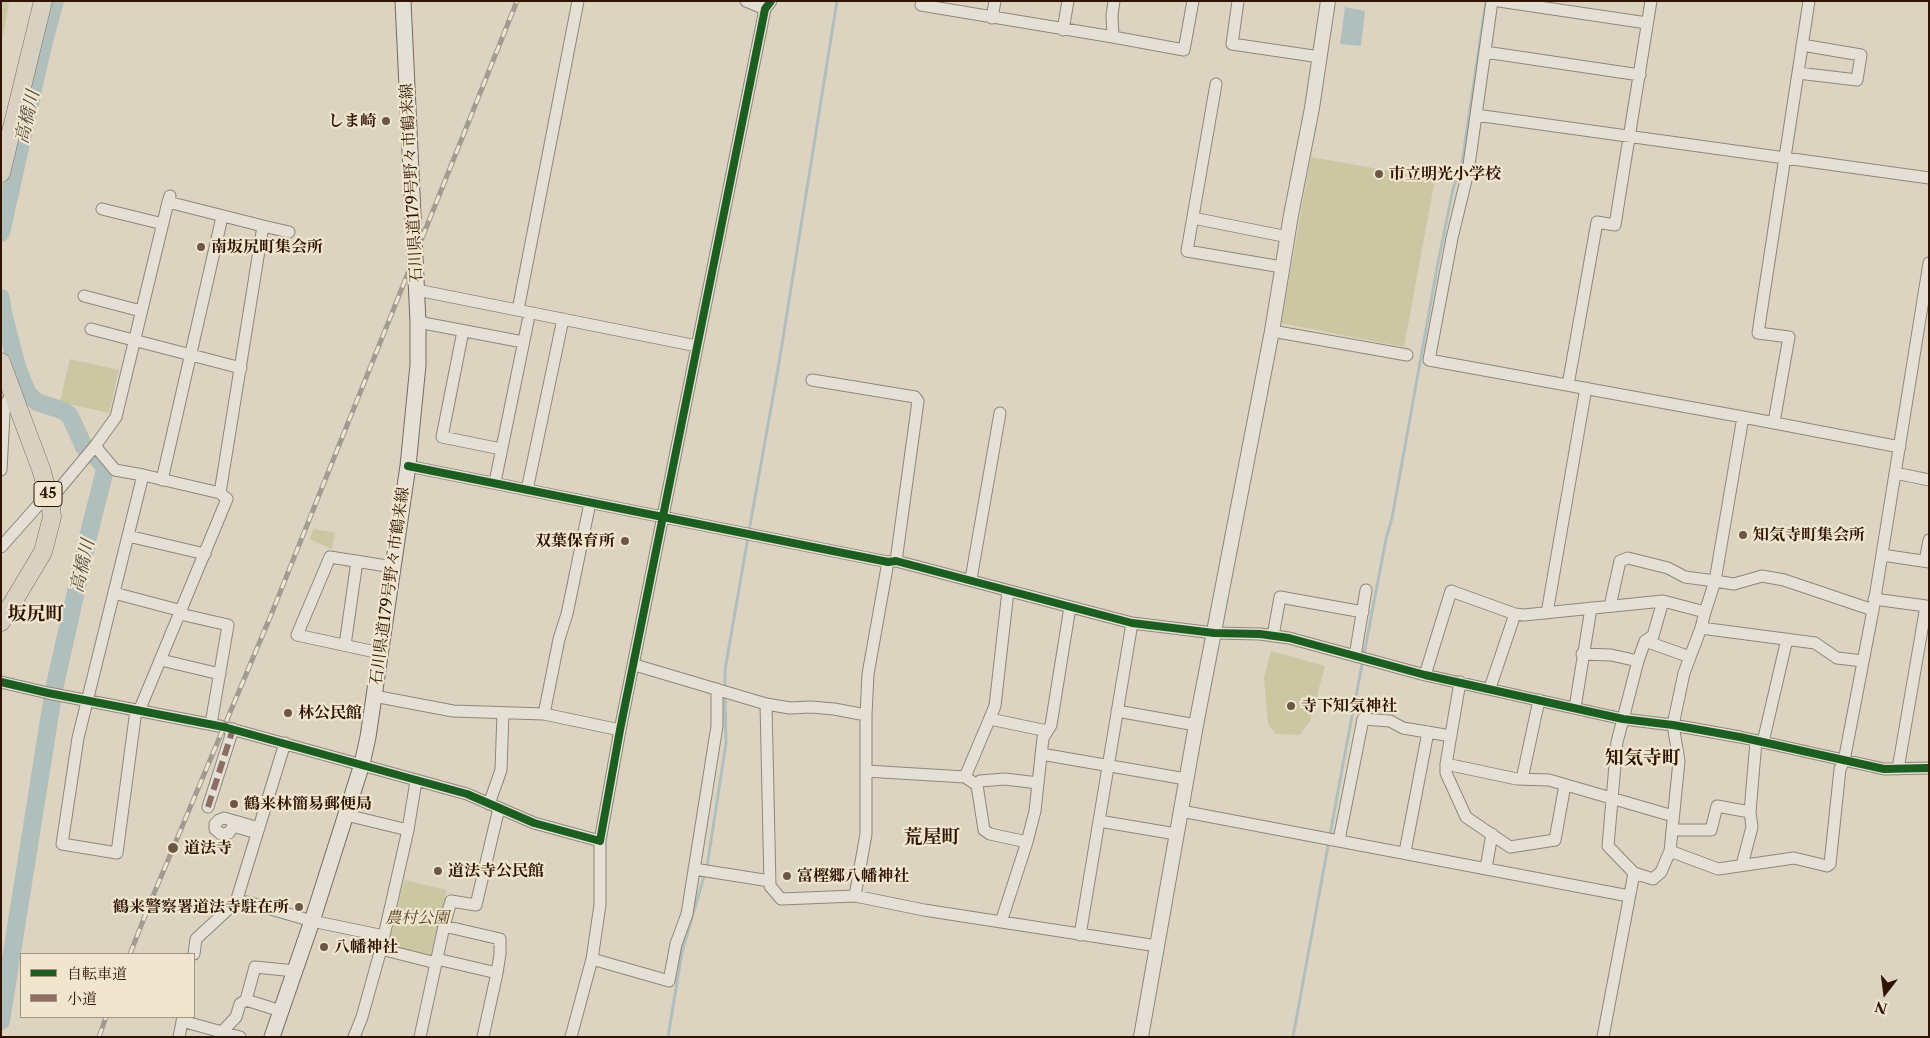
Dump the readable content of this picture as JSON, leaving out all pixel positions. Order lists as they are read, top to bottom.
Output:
{
  "streets": {
    "main road": ["石川県道179号野々市鶴来線", "45"]
  },
  "districts": ["坂尻町", "知気寺町", "荒屋町"],
  "water": ["高橋川"],
  "parks": ["農村公園"],
  "places": [
    "しま崎",
    "市立明光小学校",
    "南坂尻町集会所",
    "知気寺町集会所",
    "双葉保育所",
    "寺下知気神社",
    "林公民館",
    "鶴来林簡易郵便局",
    "道法寺",
    "道法寺公民館",
    "富樫郷八幡神社",
    "鶴来警察署道法寺駐在所",
    "八幡神社"
  ],
  "legend": ["自転車道", "小道"],
  "north": "bottom"
}
